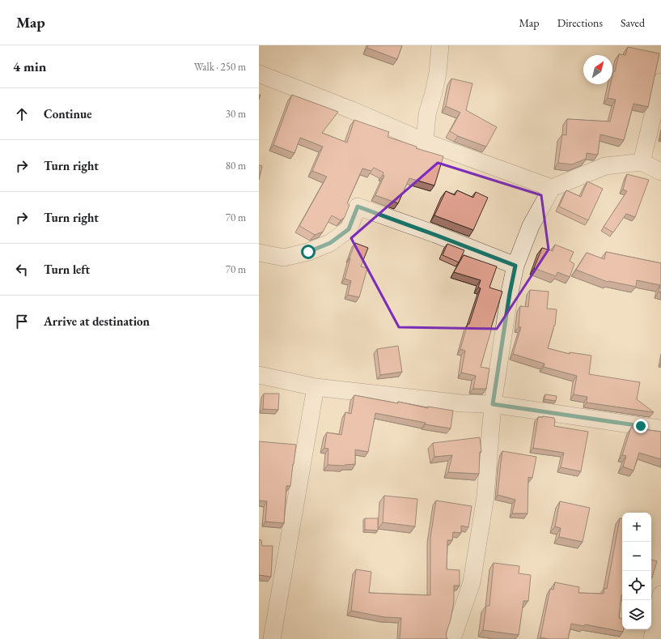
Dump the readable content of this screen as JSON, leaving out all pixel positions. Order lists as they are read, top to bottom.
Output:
{
  "north": "top right",
  "page": {
    "header": "Map",
    "nav": ["Map", "Directions", "Saved"],
    "heading": ["4 min", "Walk · 250 m"],
    "list": [
      ["Continue", "30 m"],
      ["Turn right", "80 m"],
      ["Turn right", "70 m"],
      ["Turn left", "70 m"],
      "Arrive at destination"
    ],
    "map_buttons": ["+", "−"]
  }
}
